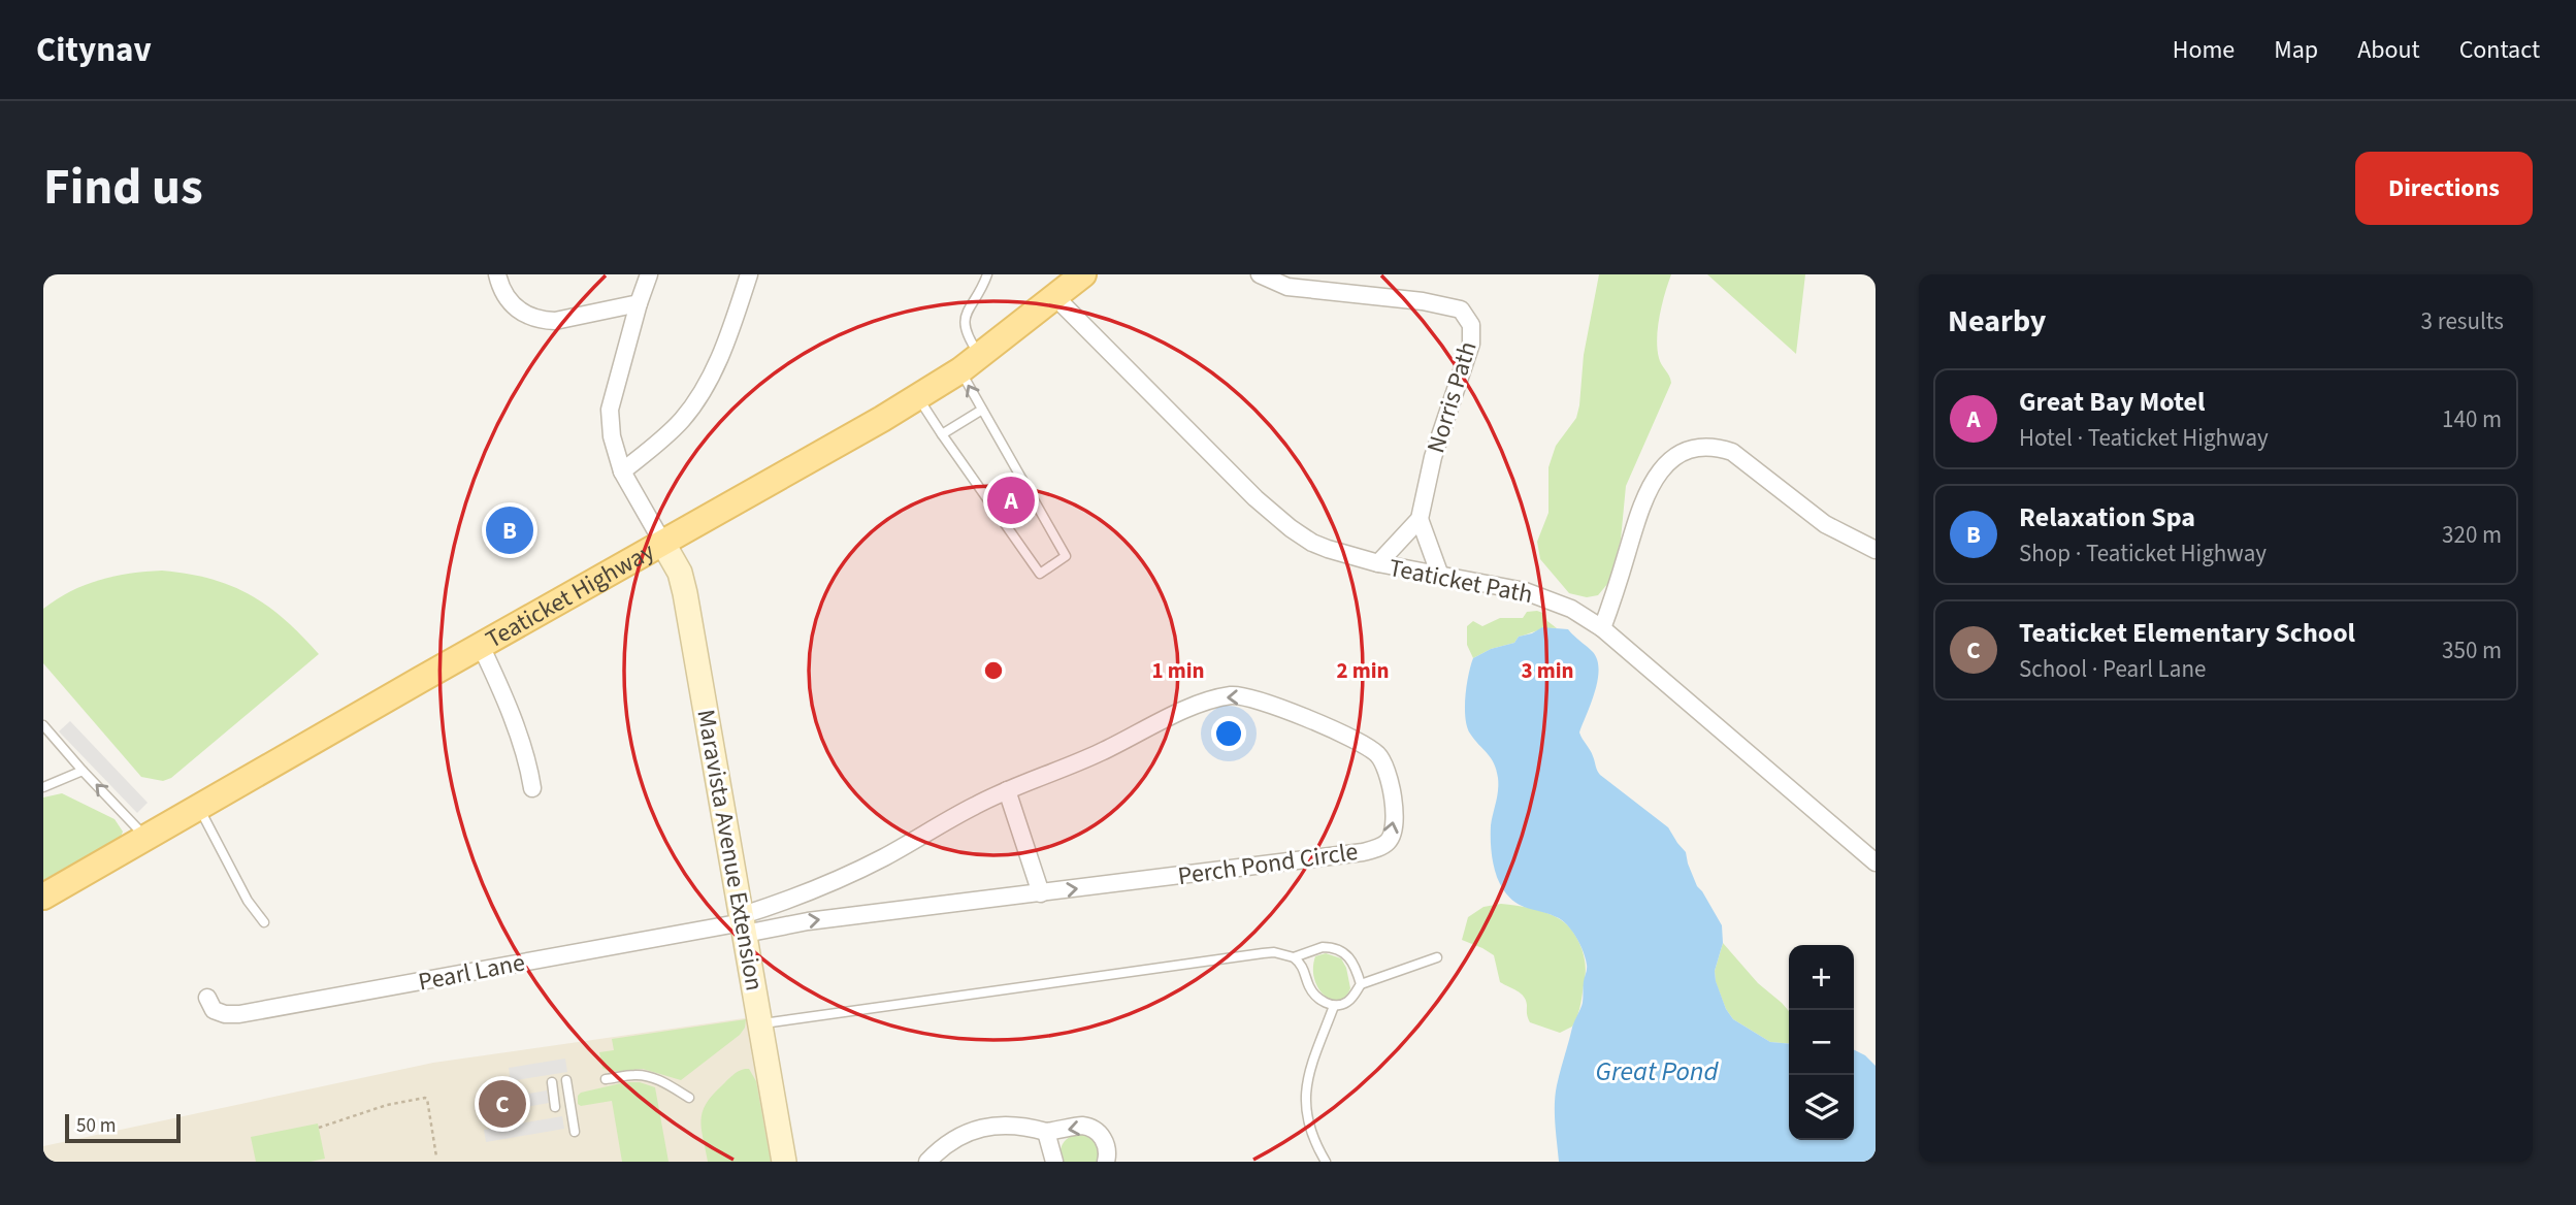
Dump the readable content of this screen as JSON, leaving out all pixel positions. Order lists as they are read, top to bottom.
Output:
{
  "streets": {
    "main road": ["Teaticket Highway", "Maravista Avenue Extension"],
    "street": [
      "Norris Path",
      "Teaticket Path",
      "Perch Pond Circle",
      "Pearl Lane"
    ]
  },
  "crossings": [
    ["Norris Path", "Teaticket Path"],
    ["Teaticket Path", "Teaticket Highway"],
    ["Teaticket Highway", "Maravista Avenue Extension"],
    ["Maravista Avenue Extension", "Perch Pond Circle"],
    ["Maravista Avenue Extension", "Pearl Lane"],
    ["Perch Pond Circle", "Pearl Lane"]
  ],
  "water": ["Great Pond"],
  "scale_bar": "50 m",
  "page": {
    "header": "Citynav",
    "nav": [
      "Home",
      "Map",
      "About",
      "Contact"
    ],
    "title": "Find us",
    "buttons": "Directions",
    "heading": ["Nearby", "3 results"],
    "list": [
      {
        "mark": "A",
        "name": "Great Bay Motel",
        "note": "Hotel · Teaticket Highway",
        "value": "140 m"
      },
      {
        "mark": "B",
        "name": "Relaxation Spa",
        "note": "Shop · Teaticket Highway",
        "value": "320 m"
      },
      {
        "mark": "C",
        "name": "Teaticket Elementary School",
        "note": "School · Pearl Lane",
        "value": "350 m"
      }
    ],
    "pins": ["A", "B", "C"],
    "map_buttons": ["+", "−"],
    "scale": "50 m"
  },
  "rings": ["1 min", "2 min", "3 min"]
}
